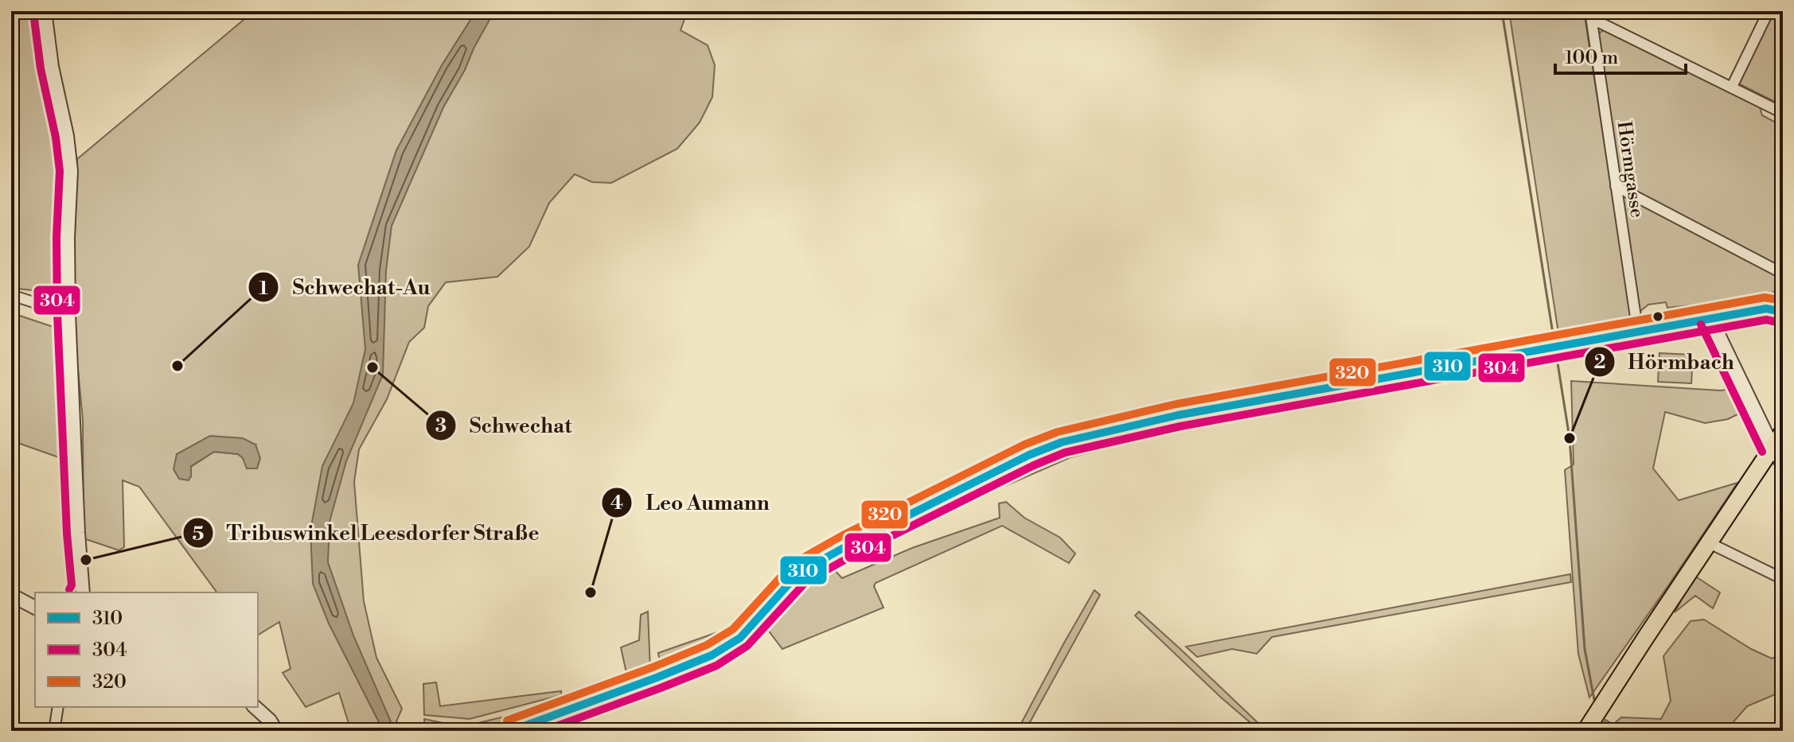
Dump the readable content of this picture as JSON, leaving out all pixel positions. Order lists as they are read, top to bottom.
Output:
{
  "streets": {
    "street": ["Hörmgasse"]
  },
  "places": [
    "Schwechat-Au",
    "Schwechat",
    "Hörmbach",
    "Tribuswinkel Leesdorfer Straße",
    "Leo Aumann"
  ],
  "lines": ["transit line 304", "transit line 320", "transit line 310"],
  "legend": ["310", "304", "320"],
  "scale_bar": "100 m"
}
